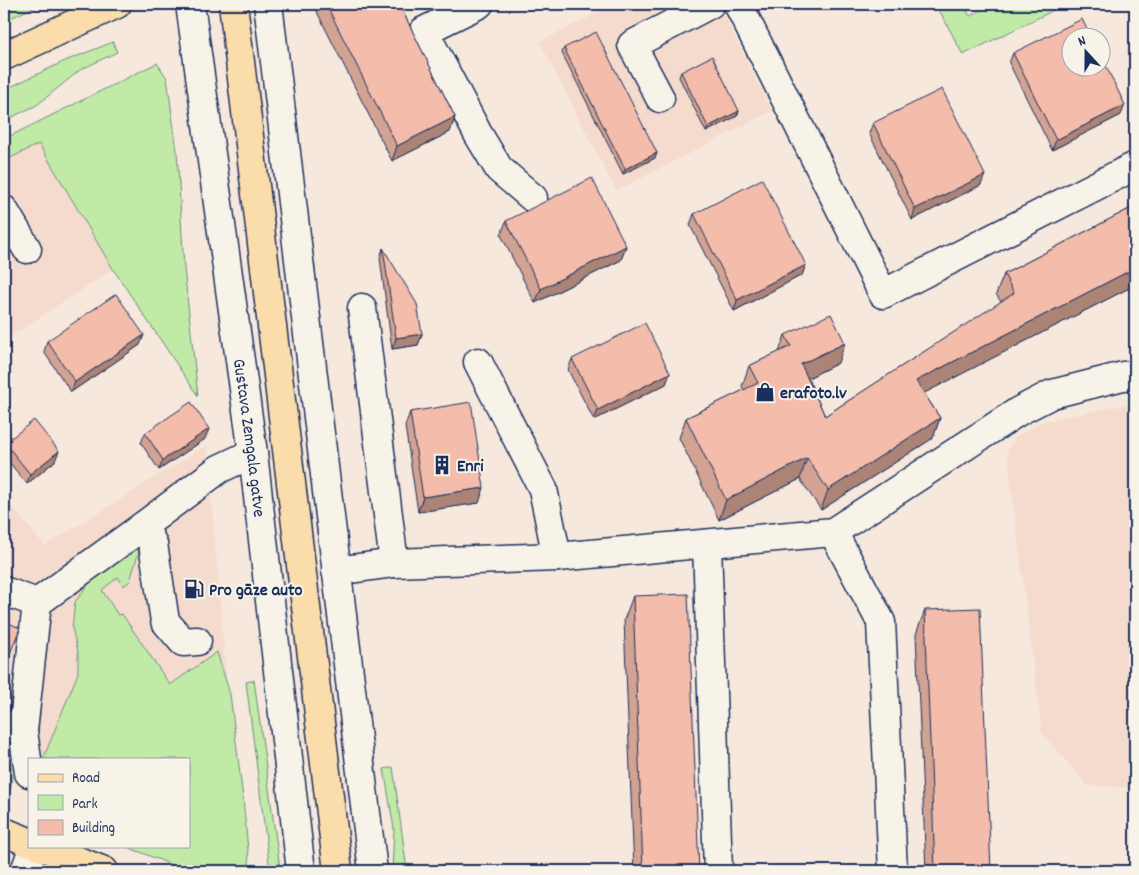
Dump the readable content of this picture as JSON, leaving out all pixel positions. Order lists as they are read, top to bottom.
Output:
{
  "streets": {
    "main road": ["Gustava Zemgala gatve"]
  },
  "places": {
    "shop": ["erafoto.lv"],
    "building": ["Enri"],
    "fuel station": ["Pro gāze auto"]
  },
  "legend": ["Road", "Park", "Building"],
  "north": "top"
}
